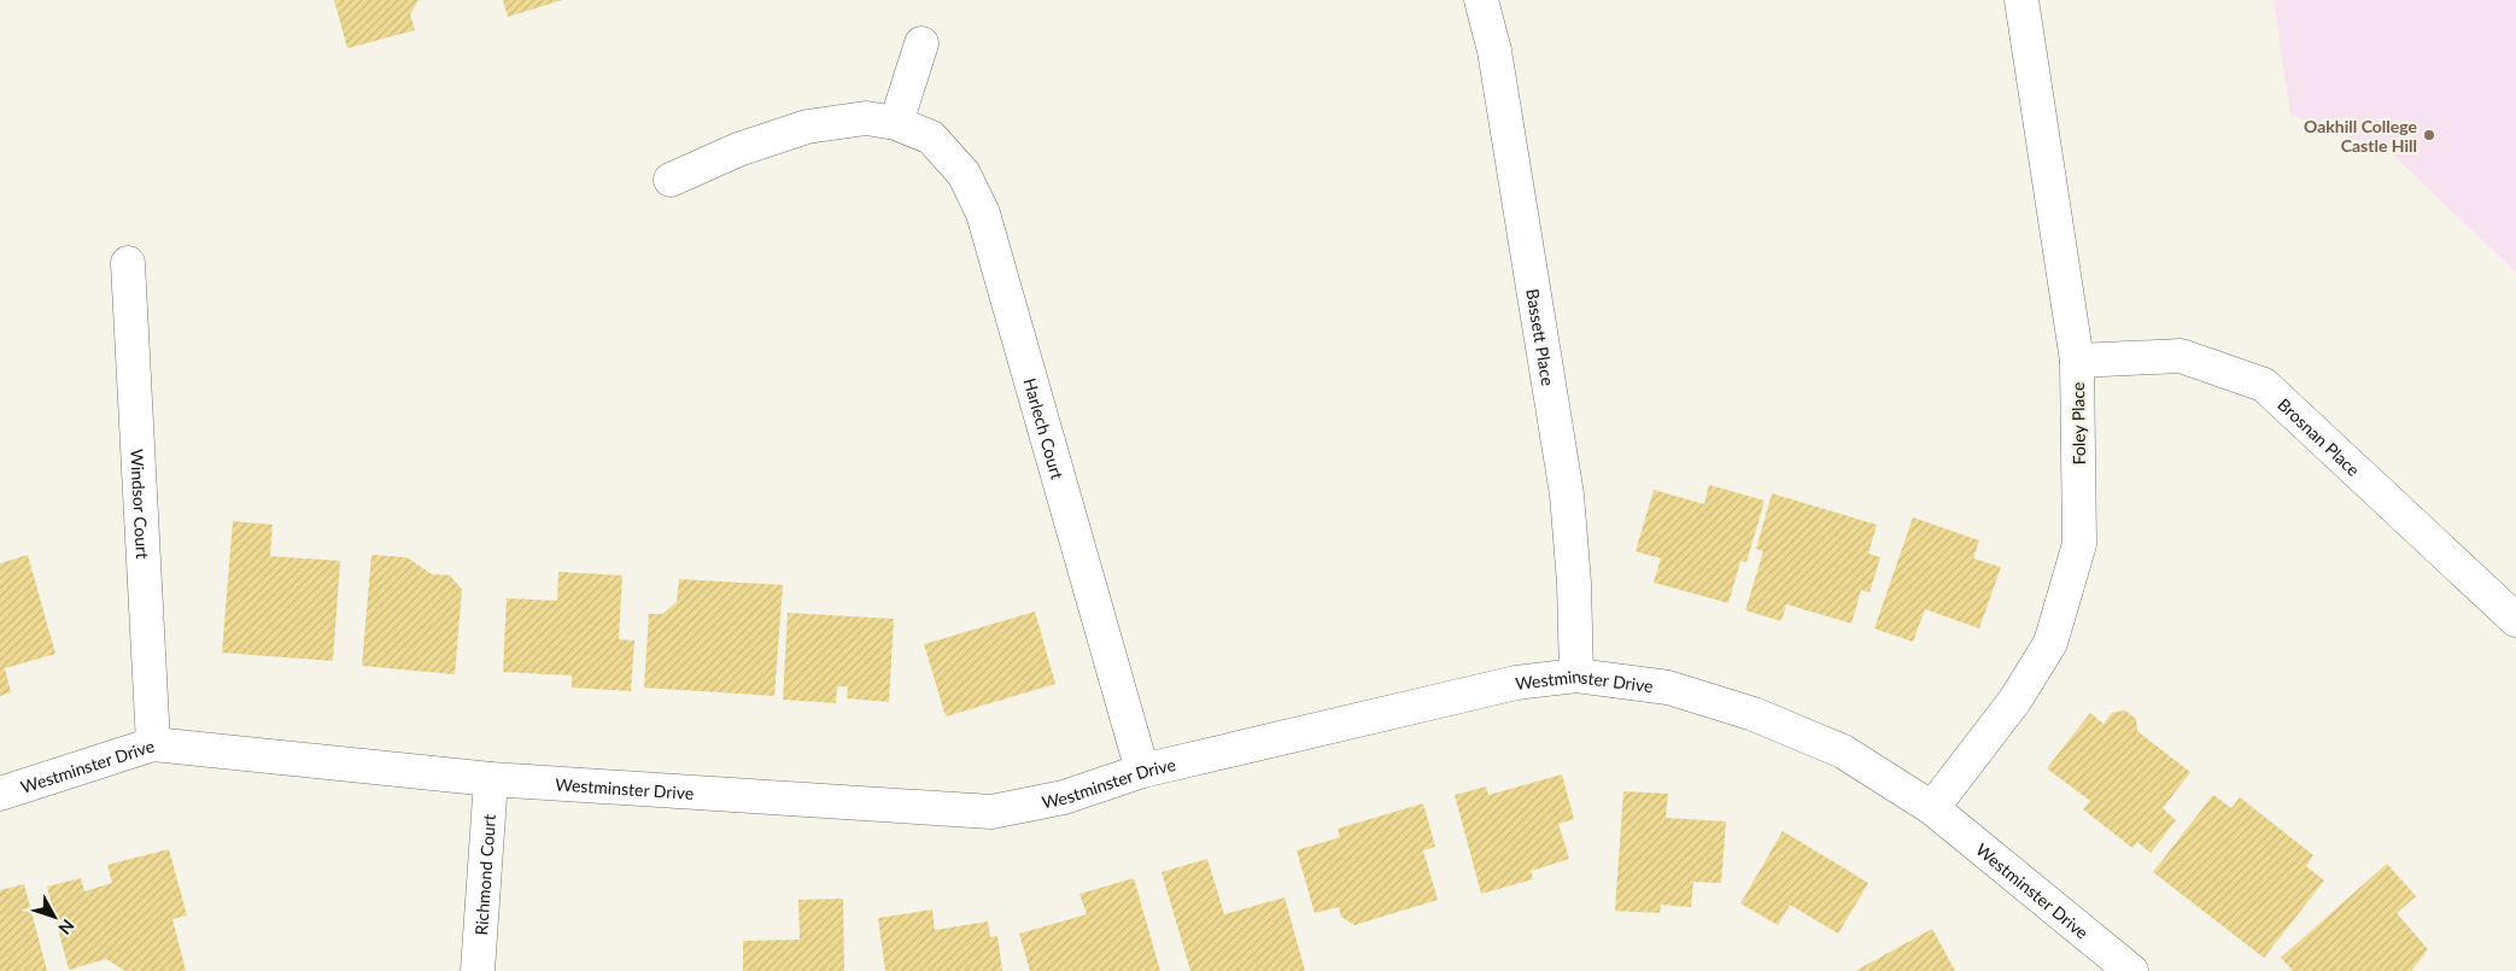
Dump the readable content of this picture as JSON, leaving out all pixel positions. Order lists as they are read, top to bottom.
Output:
{
  "streets": {
    "street": [
      "Bassett Place",
      "Foley Place",
      "Harlech Court",
      "Brosnan Place",
      "Windsor Court",
      "Westminster Drive",
      "Richmond Court"
    ]
  },
  "crossings": [
    ["Bassett Place", "Westminster Drive"],
    ["Foley Place", "Brosnan Place"],
    ["Foley Place", "Westminster Drive"],
    ["Harlech Court", "Westminster Drive"],
    ["Windsor Court", "Westminster Drive"],
    ["Westminster Drive", "Richmond Court"]
  ],
  "places": ["Oakhill College Castle Hill"],
  "north": "bottom right"
}
